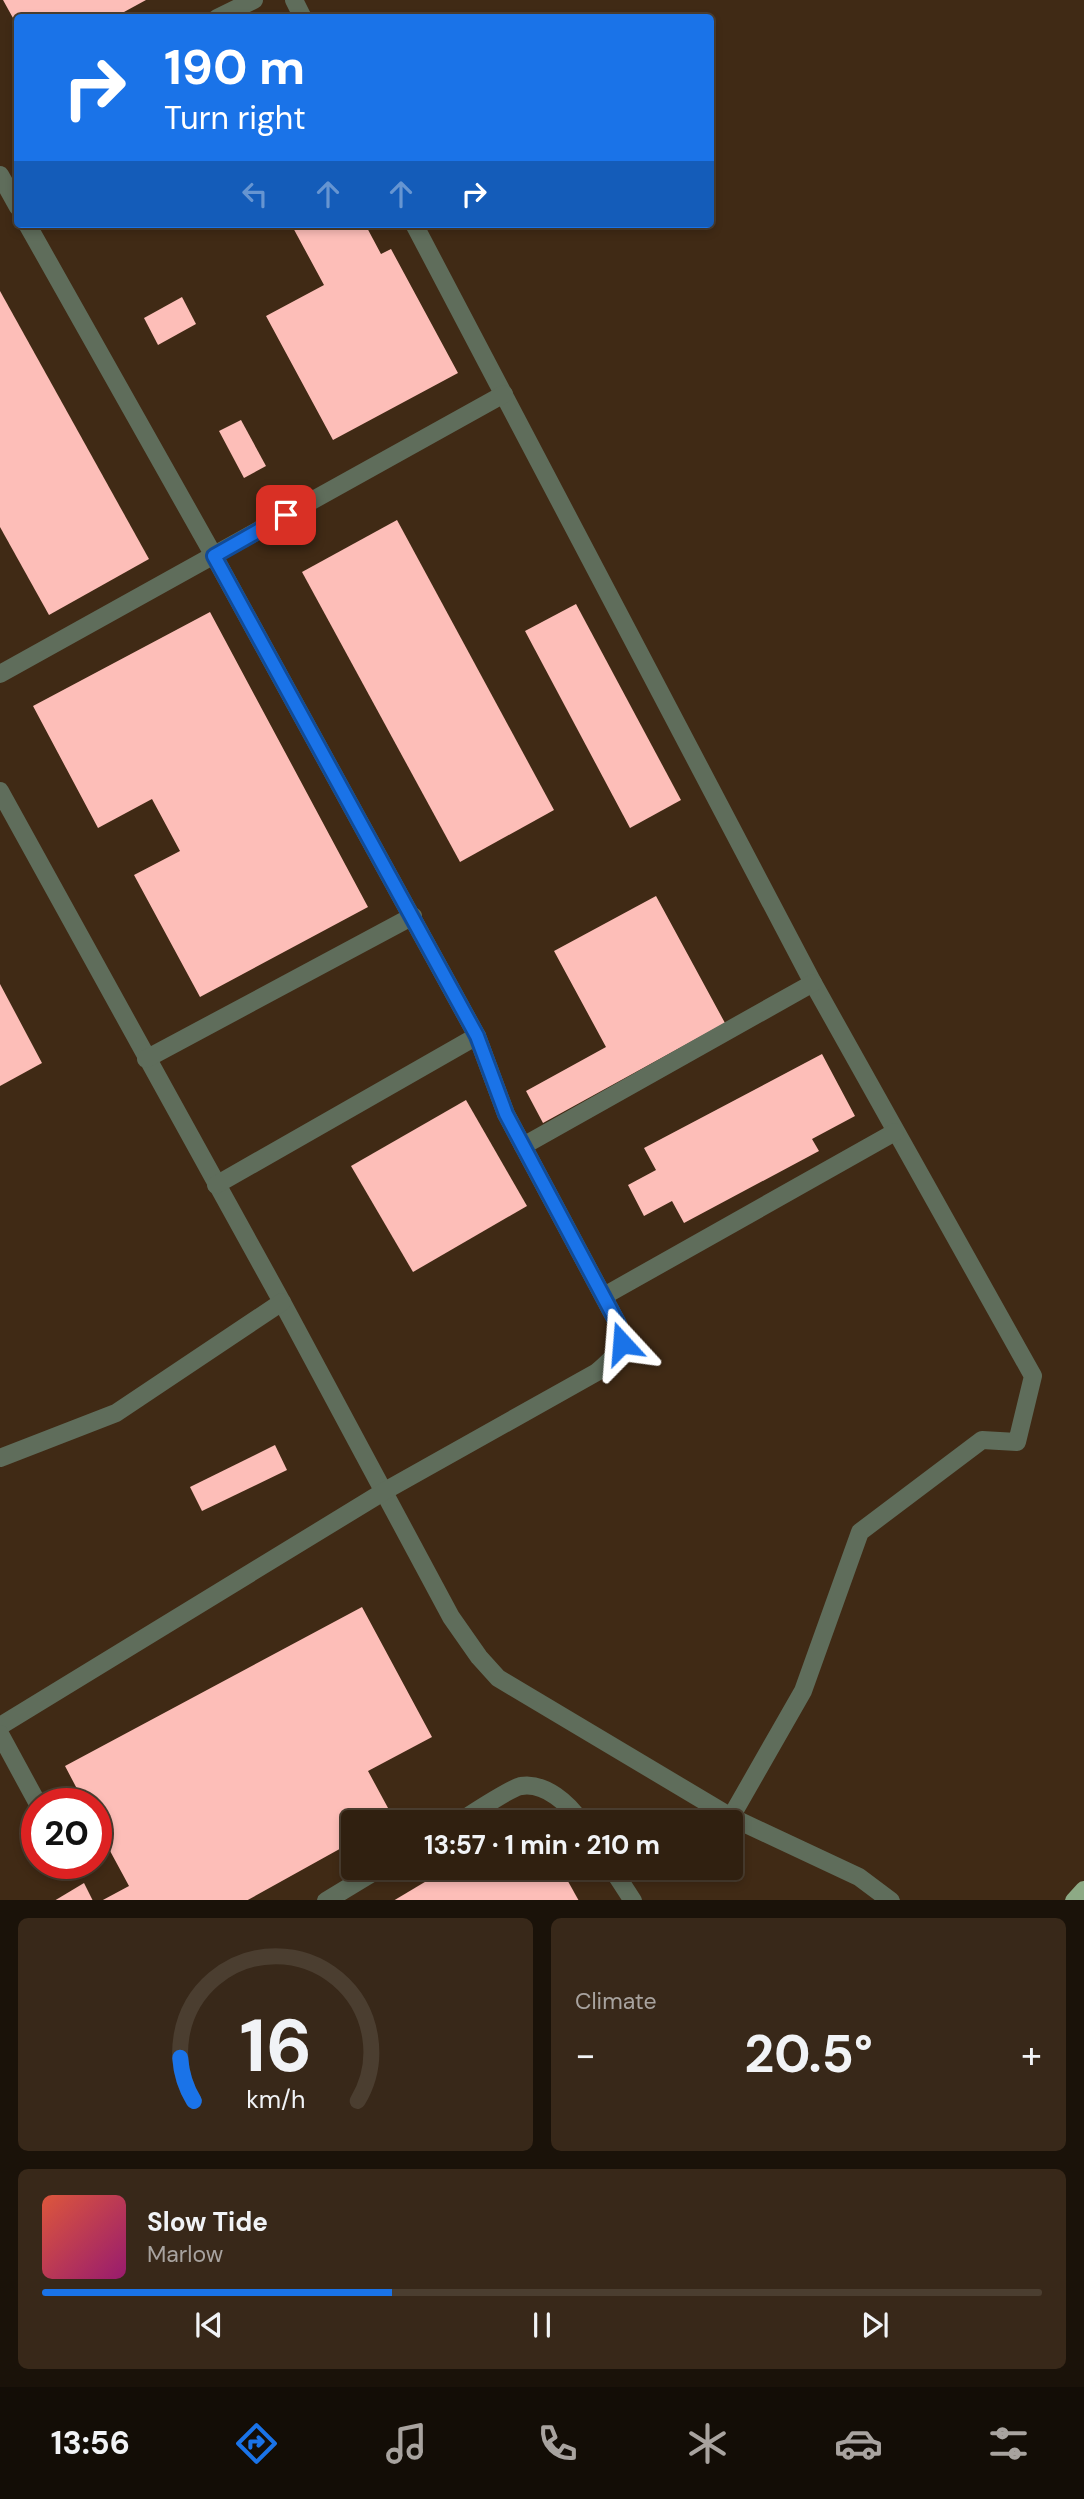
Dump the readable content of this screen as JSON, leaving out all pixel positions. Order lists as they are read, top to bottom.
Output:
{
  "page": {
    "turn": ["190 m", "Turn right"],
    "limit": "20",
    "trip": "13:57 · 1 min · 210 m",
    "tile": "Climate",
    "heat": ["−", "20.5°", "+"],
    "song": ["Slow Tide", "Marlow"],
    "tabs": "13:56",
    "gauge": ["16", "km/h"]
  }
}
